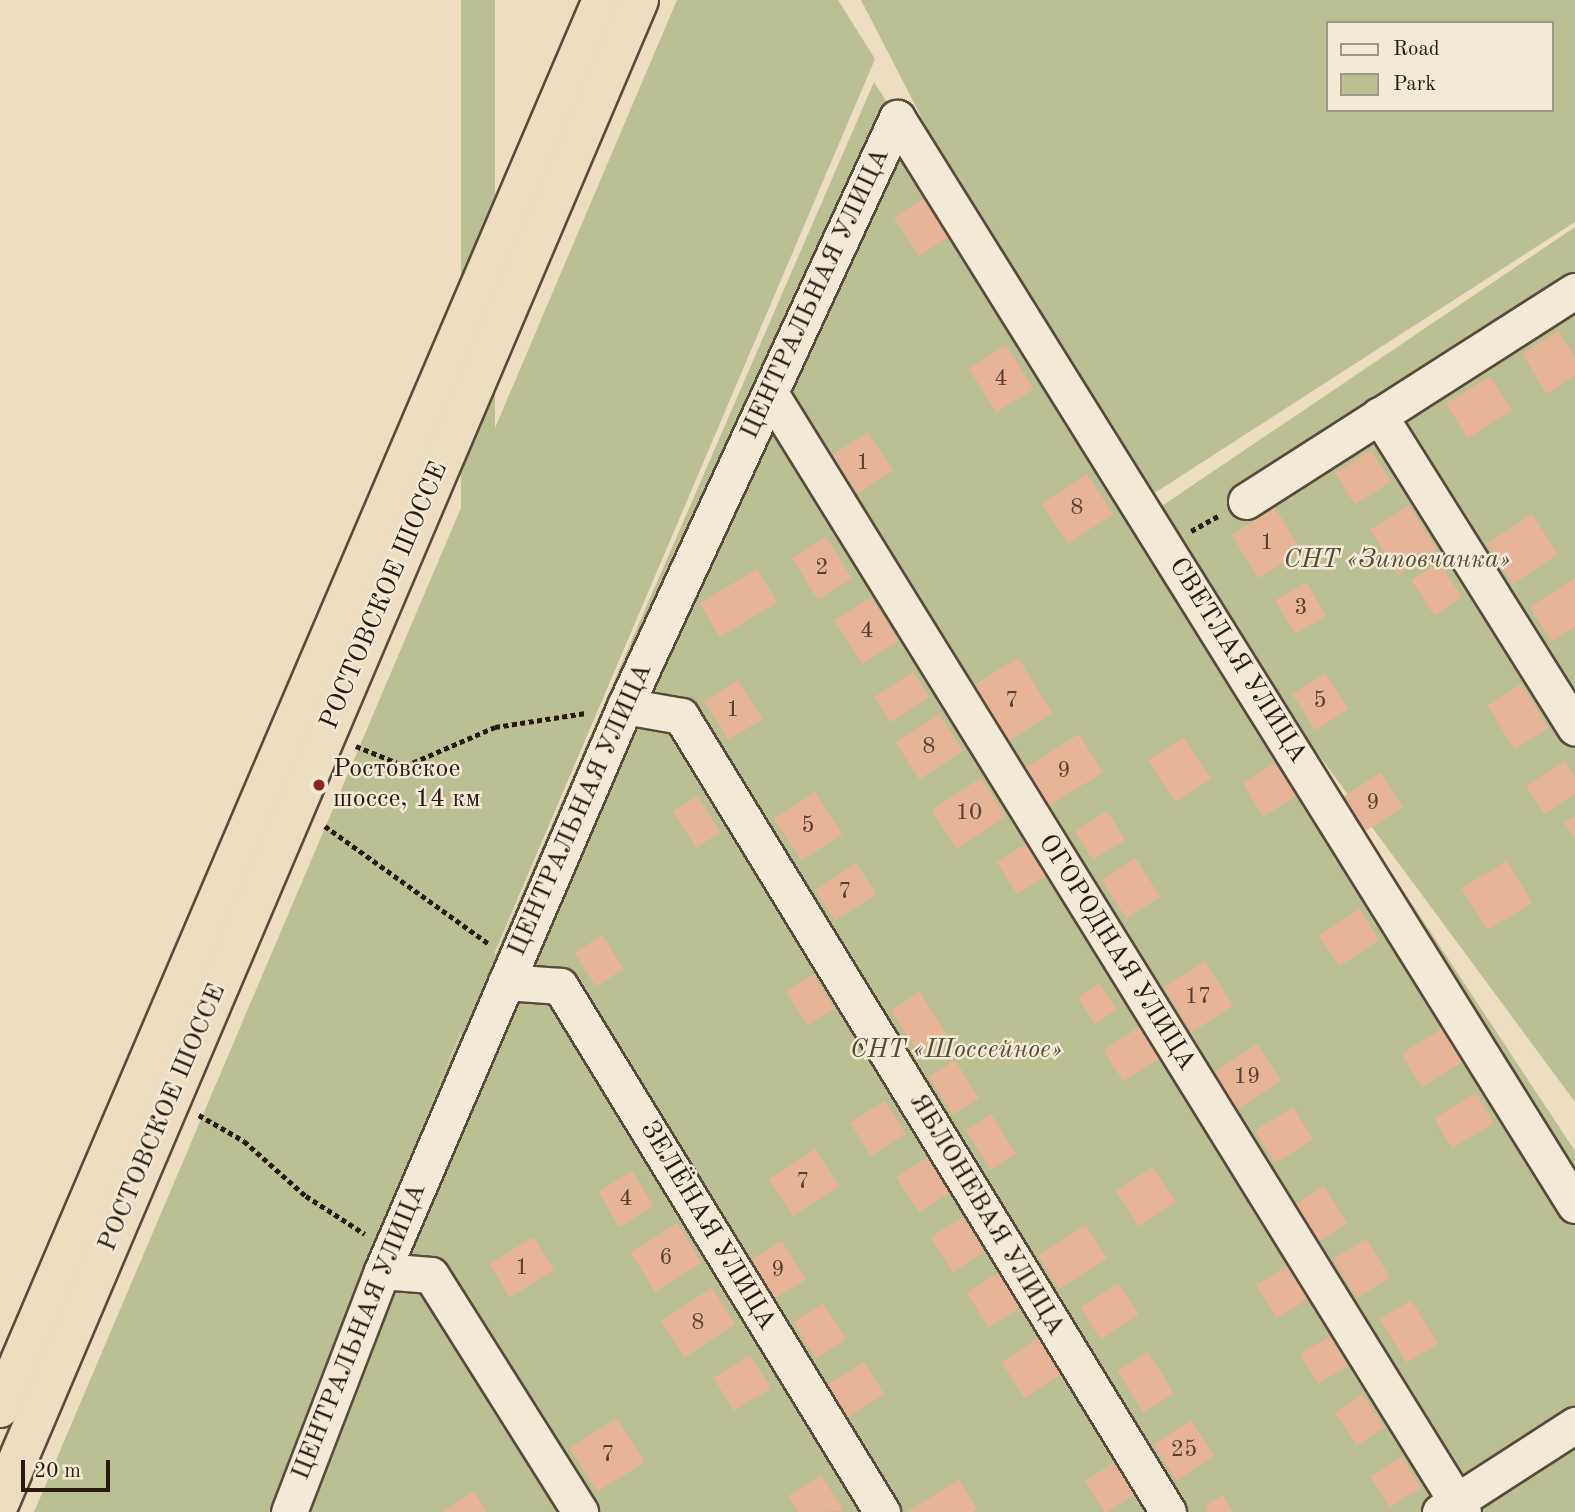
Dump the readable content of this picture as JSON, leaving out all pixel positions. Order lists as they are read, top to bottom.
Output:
{
  "streets": {
    "highway": ["РОСТОВСКОЕ ШОССЕ"],
    "street": [
      "ЦЕНТРАЛЬНАЯ УЛИЦА",
      "СВЕТЛАЯ УЛИЦА",
      "ОГОРОДНАЯ УЛИЦА",
      "ЯБЛОНЕВАЯ УЛИЦА",
      "ЗЕЛЁНАЯ УЛИЦА"
    ]
  },
  "crossings": [
    ["ЦЕНТРАЛЬНАЯ УЛИЦА", "СВЕТЛАЯ УЛИЦА"],
    ["ЦЕНТРАЛЬНАЯ УЛИЦА", "ОГОРОДНАЯ УЛИЦА"],
    ["ЦЕНТРАЛЬНАЯ УЛИЦА", "ЯБЛОНЕВАЯ УЛИЦА"],
    ["ЦЕНТРАЛЬНАЯ УЛИЦА", "ЗЕЛЁНАЯ УЛИЦА"]
  ],
  "parks": ["СНТ «Зиповчанка»", "СНТ «Шоссейное»"],
  "places": ["Ростовское шоссе, 14 км"],
  "house_numbers": [
    "4",
    "1",
    "8",
    "1",
    "2",
    "3",
    "4",
    "7",
    "5",
    "1",
    "8",
    "9",
    "9",
    "10",
    "5",
    "7",
    "17",
    "19",
    "7",
    "4",
    "6",
    "1",
    "9",
    "8",
    "25",
    "7"
  ],
  "legend": ["Road", "Park"],
  "scale_bar": "20 m"
}
